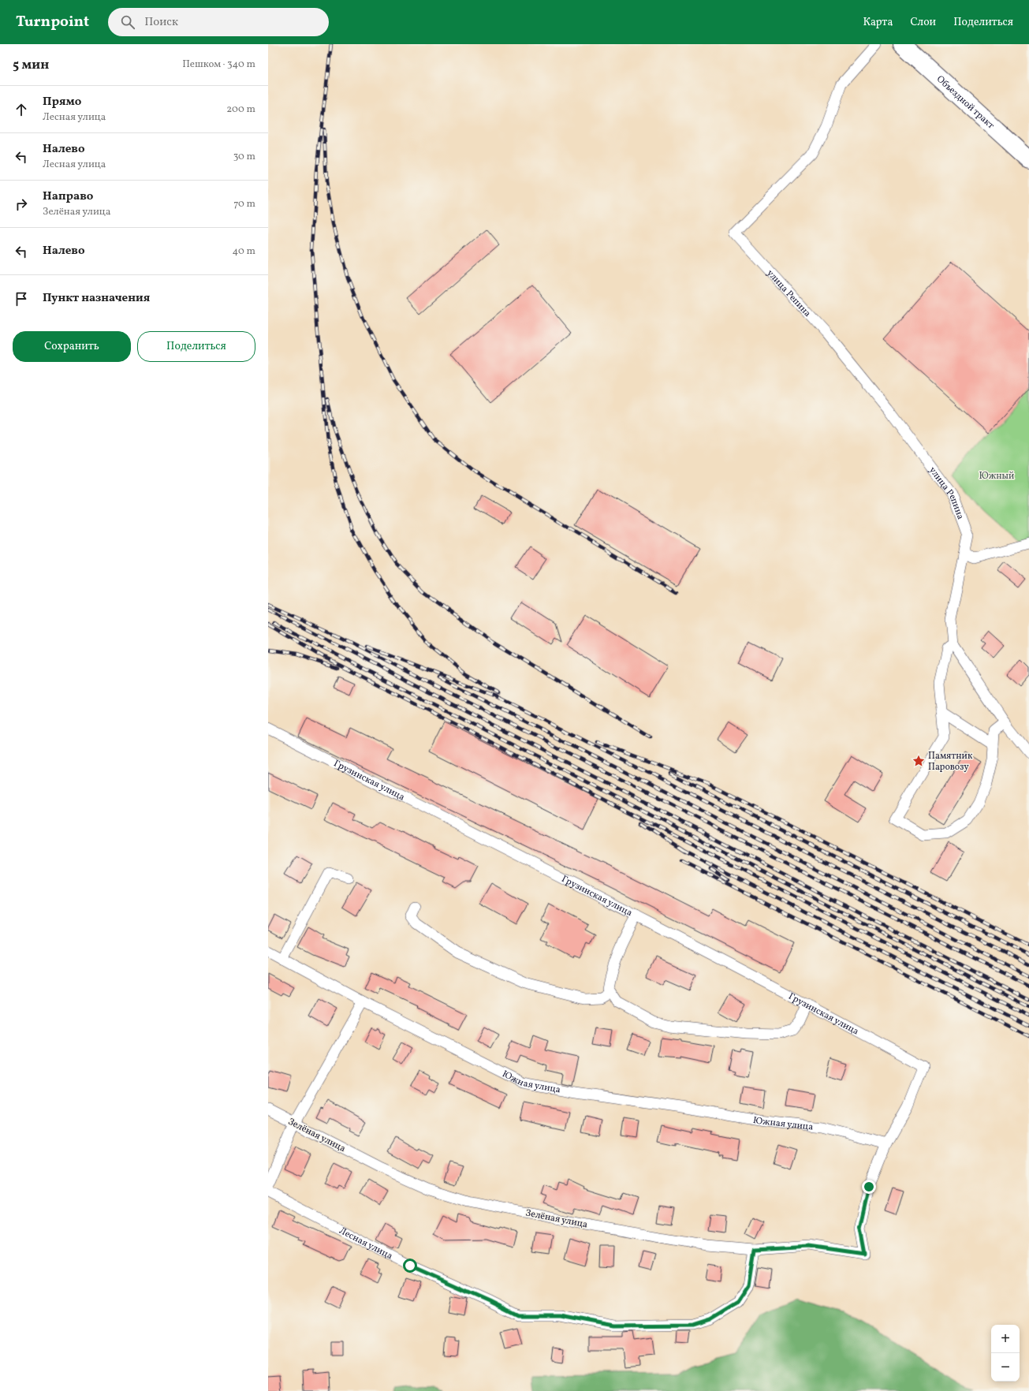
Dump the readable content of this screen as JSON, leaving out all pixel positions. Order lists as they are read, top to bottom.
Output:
{
  "streets": {
    "highway": ["Объездной тракт"],
    "street": [
      "улица Репина",
      "Грузинская улица",
      "Южная улица",
      "Зелёная улица",
      "Лесная улица"
    ]
  },
  "crossings": [
    ["Грузинская улица", "Южная улица"],
    ["Грузинская улица", "Зелёная улица"],
    ["Южная улица", "Зелёная улица"],
    ["Зелёная улица", "Лесная улица"]
  ],
  "parks": ["Южный"],
  "places": {
    "place": ["Памятник Паровозу"]
  },
  "page": {
    "header": "Turnpoint",
    "search": "Поиск",
    "nav": ["Карта", "Слои", "Поделиться"],
    "heading": ["5 мин", "Пешком · 340 m"],
    "list": [
      ["Прямо", "Лесная улица", "200 m"],
      ["Налево", "Лесная улица", "30 m"],
      ["Направо", "Зелёная улица", "70 m"],
      ["Налево", "40 m"],
      "Пункт назначения"
    ],
    "buttons": ["Сохранить", "Поделиться"],
    "map_buttons": ["+", "−"]
  }
}
